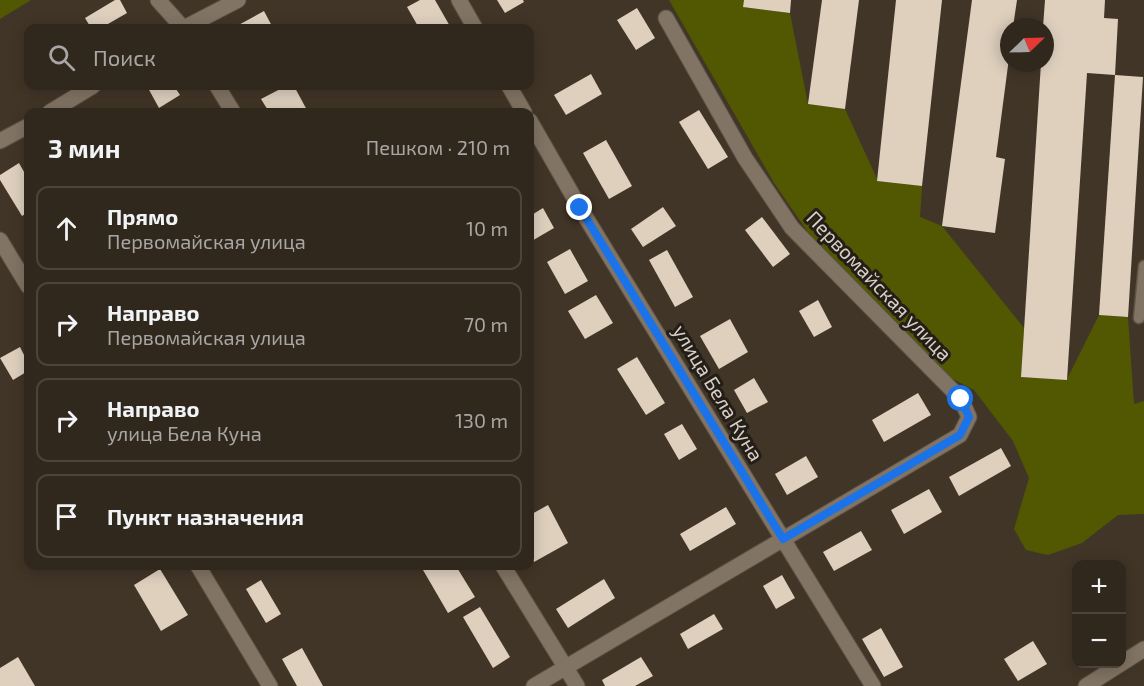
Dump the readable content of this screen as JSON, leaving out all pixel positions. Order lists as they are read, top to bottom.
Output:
{
  "streets": {
    "street": ["Первомайская улица", "улица Бела Куна"]
  },
  "crossings": [
    ["Первомайская улица", "улица Бела Куна"]
  ],
  "north": "top right",
  "page": {
    "search": "Поиск",
    "heading": ["3 мин", "Пешком · 210 m"],
    "list": [
      ["Прямо", "Первомайская улица", "10 m"],
      ["Направо", "Первомайская улица", "70 m"],
      ["Направо", "улица Бела Куна", "130 m"],
      "Пункт назначения"
    ],
    "map_buttons": ["+", "−"]
  }
}
